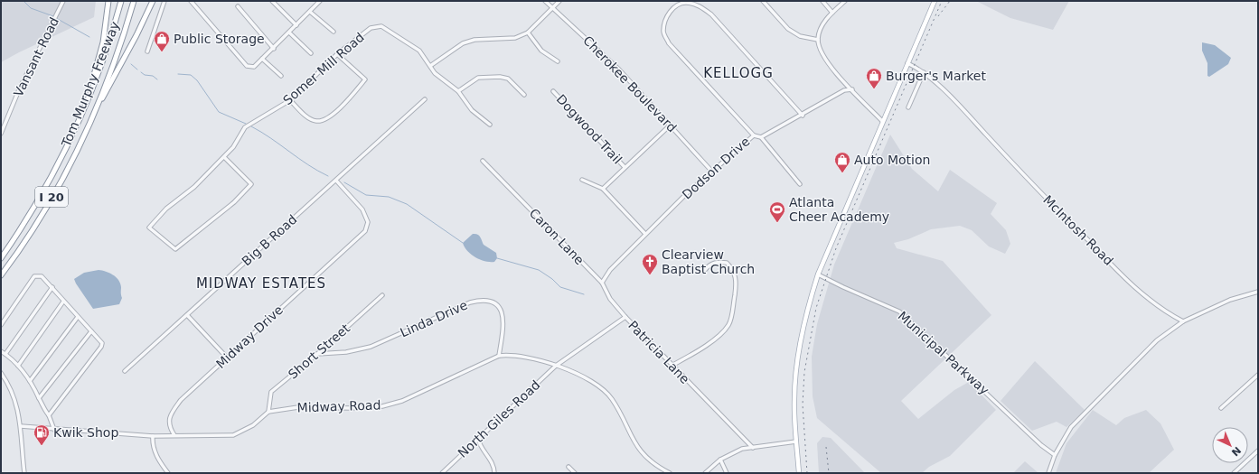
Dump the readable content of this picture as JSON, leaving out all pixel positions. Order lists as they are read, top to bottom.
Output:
{
  "streets": {
    "highway": ["Tom Murphy Freeway", "I 20"],
    "street": [
      "Vansant Road",
      "Somer Mill Road",
      "Cherokee Boulevard",
      "Dogwood Trail",
      "Dodson Drive",
      "McIntosh Road",
      "Caron Lane",
      "Big B Road",
      "Linda Drive",
      "Midway Drive",
      "Short Street",
      "Patricia Lane",
      "Municipal Parkway",
      "Midway Road",
      "North Giles Road"
    ]
  },
  "crossings": [
    ["Cherokee Boulevard", "Dodson Drive"],
    ["Dodson Drive", "Caron Lane"],
    ["Caron Lane", "Patricia Lane"],
    ["Big B Road", "Midway Drive"],
    ["Linda Drive", "Short Street"],
    ["Linda Drive", "Midway Road"],
    ["Short Street", "Midway Road"],
    ["Patricia Lane", "Midway Road"],
    ["Patricia Lane", "North Giles Road"],
    ["Midway Road", "North Giles Road"]
  ],
  "districts": ["KELLOGG", "MIDWAY ESTATES"],
  "places": {
    "shop": ["Public Storage", "Burger's Market", "Auto Motion"],
    "sports": ["Atlanta Cheer Academy"],
    "church": ["Clearview Baptist Church"],
    "fuel station": ["Kwik Shop"]
  },
  "north": "bottom right"
}
